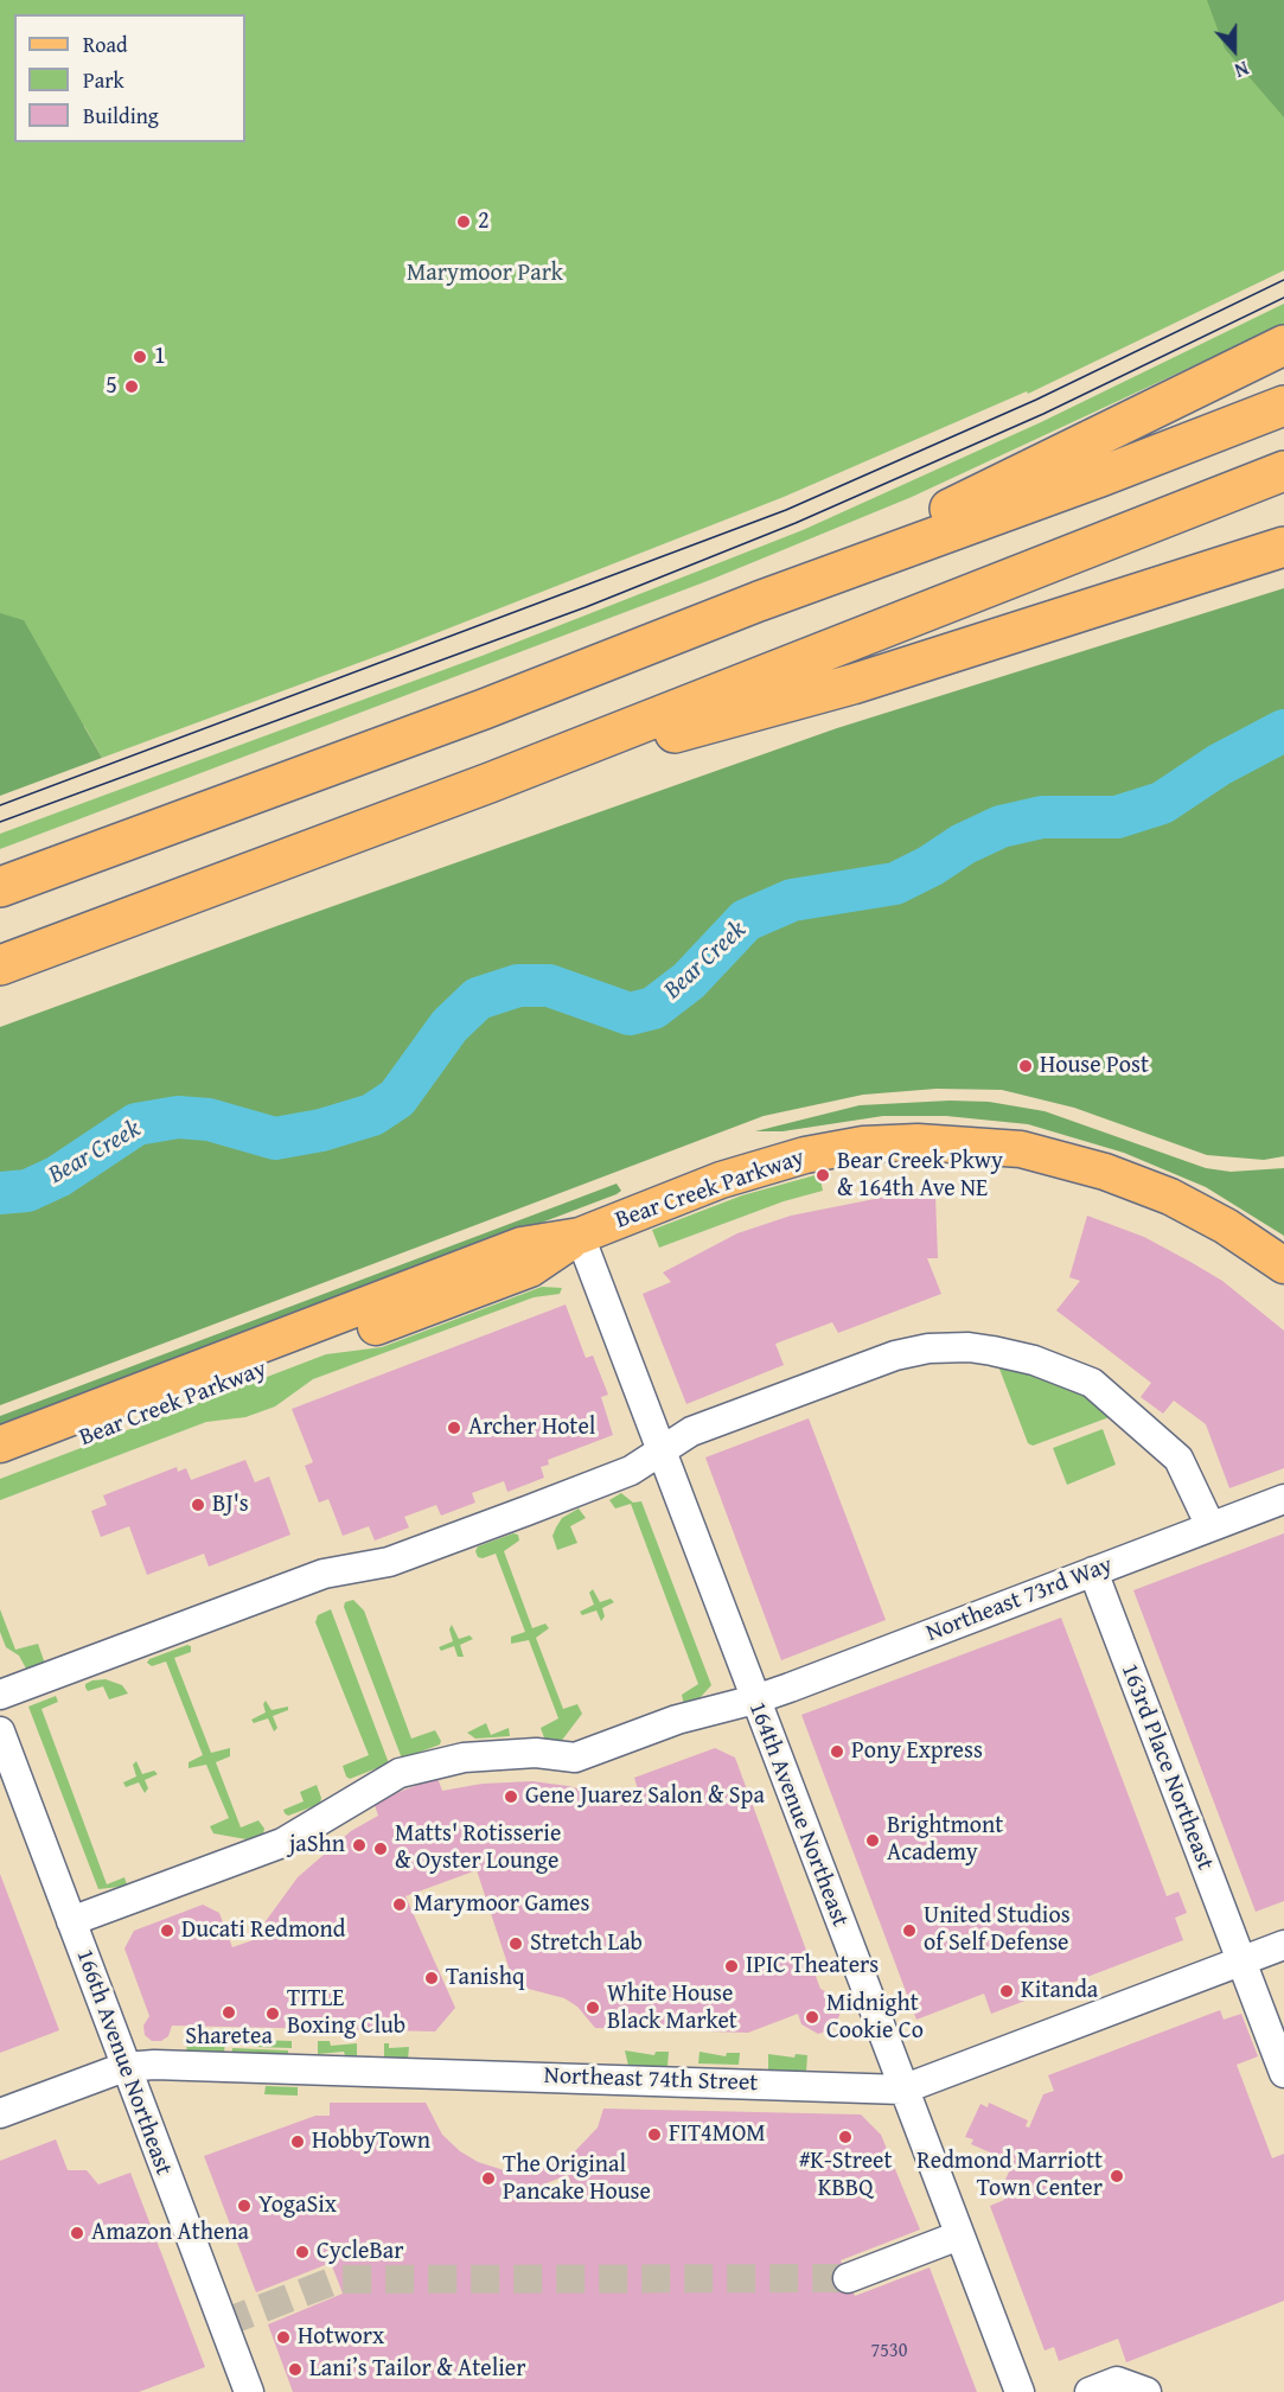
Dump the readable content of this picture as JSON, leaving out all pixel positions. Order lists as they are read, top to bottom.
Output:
{
  "streets": {
    "main road": ["Bear Creek Parkway"],
    "street": [
      "Northeast 73rd Way",
      "163rd Place Northeast",
      "164th Avenue Northeast",
      "166th Avenue Northeast",
      "Northeast 74th Street"
    ]
  },
  "crossings": [
    ["Bear Creek Parkway", "164th Avenue Northeast"],
    ["Northeast 73rd Way", "163rd Place Northeast"],
    ["Northeast 73rd Way", "164th Avenue Northeast"],
    ["Northeast 73rd Way", "166th Avenue Northeast"],
    ["163rd Place Northeast", "Northeast 74th Street"],
    ["164th Avenue Northeast", "Northeast 74th Street"],
    ["166th Avenue Northeast", "Northeast 74th Street"]
  ],
  "water": ["Bear Creek"],
  "parks": ["Marymoor Park"],
  "places": [
    "2",
    "1",
    "5",
    "House Post",
    "Bear Creek Pkwy & 164th Ave NE",
    "Archer Hotel",
    "BJ's",
    "Pony Express",
    "Gene Juarez Salon & Spa",
    "Brightmont Academy",
    "jaShn",
    "Matts' Rotisserie & Oyster Lounge",
    "Marymoor Games",
    "Ducati Redmond",
    "United Studios of Self Defense",
    "Stretch Lab",
    "IPIC Theaters",
    "Tanishq",
    "Kitanda",
    "White House Black Market",
    "Sharetea",
    "TITLE Boxing Club",
    "Midnight Cookie Co",
    "FIT4MOM",
    "#K-Street KBBQ",
    "HobbyTown",
    "Redmond Marriott Town Center",
    "The Original Pancake House",
    "YogaSix",
    "Amazon Athena",
    "CycleBar",
    "Hotworx",
    "Lani’s Tailor & Atelier"
  ],
  "house_numbers": ["7530"],
  "legend": ["Road", "Park", "Building"],
  "north": "bottom"
}
